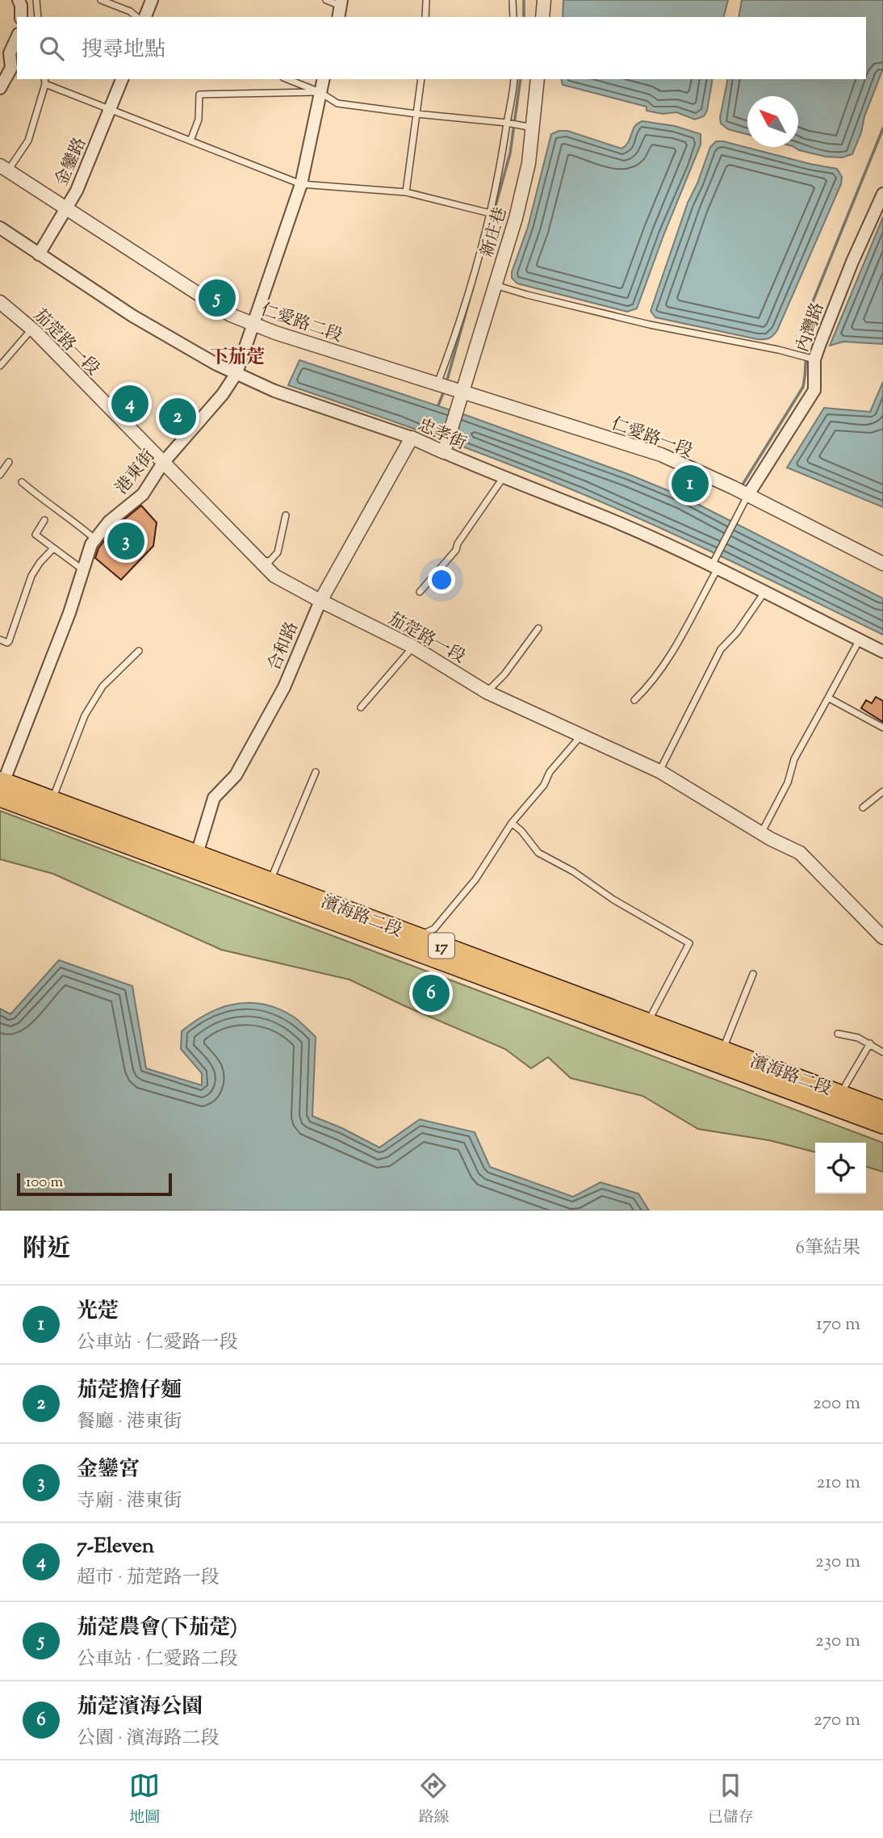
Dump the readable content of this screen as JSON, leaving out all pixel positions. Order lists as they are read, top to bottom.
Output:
{
  "streets": {
    "main road": ["濱海路二段", "17"],
    "street": [
      "金鑾路",
      "新庄巷",
      "仁愛路二段",
      "內灣路",
      "茄萣路一段",
      "忠孝街",
      "仁愛路一段",
      "港東街",
      "合和路"
    ]
  },
  "crossings": [
    ["金鑾路", "仁愛路二段"],
    ["金鑾路", "忠孝街"],
    ["新庄巷", "仁愛路二段"],
    ["新庄巷", "忠孝街"],
    ["新庄巷", "仁愛路一段"],
    ["仁愛路二段", "仁愛路一段"],
    ["仁愛路二段", "港東街"],
    ["內灣路", "仁愛路一段"],
    ["茄萣路一段", "港東街"],
    ["茄萣路一段", "合和路"],
    ["忠孝街", "港東街"],
    ["忠孝街", "合和路"],
    ["港東街", "濱海路二段"],
    ["合和路", "濱海路二段"]
  ],
  "districts": ["下茄萣"],
  "scale_bar": "100 m",
  "north": "top left",
  "page": {
    "search": "搜尋地點",
    "pins": [
      "5",
      "4",
      "2",
      "1",
      "3",
      "6"
    ],
    "scale": "100 m",
    "heading": ["附近", "6筆結果"],
    "list": [
      {
        "mark": "1",
        "name": "光萣",
        "note": "公車站 · 仁愛路一段",
        "value": "170 m"
      },
      {
        "mark": "2",
        "name": "茄萣擔仔麵",
        "note": "餐廳 · 港東街",
        "value": "200 m"
      },
      {
        "mark": "3",
        "name": "金鑾宮",
        "note": "寺廟 · 港東街",
        "value": "210 m"
      },
      {
        "mark": "4",
        "name": "7-Eleven",
        "note": "超市 · 茄萣路一段",
        "value": "230 m"
      },
      {
        "mark": "5",
        "name": "茄萣農會(下茄萣)",
        "note": "公車站 · 仁愛路二段",
        "value": "230 m"
      },
      {
        "mark": "6",
        "name": "茄萣濱海公園",
        "note": "公園 · 濱海路二段",
        "value": "270 m"
      }
    ],
    "nav": ["地圖", "路線", "已儲存"]
  }
}
